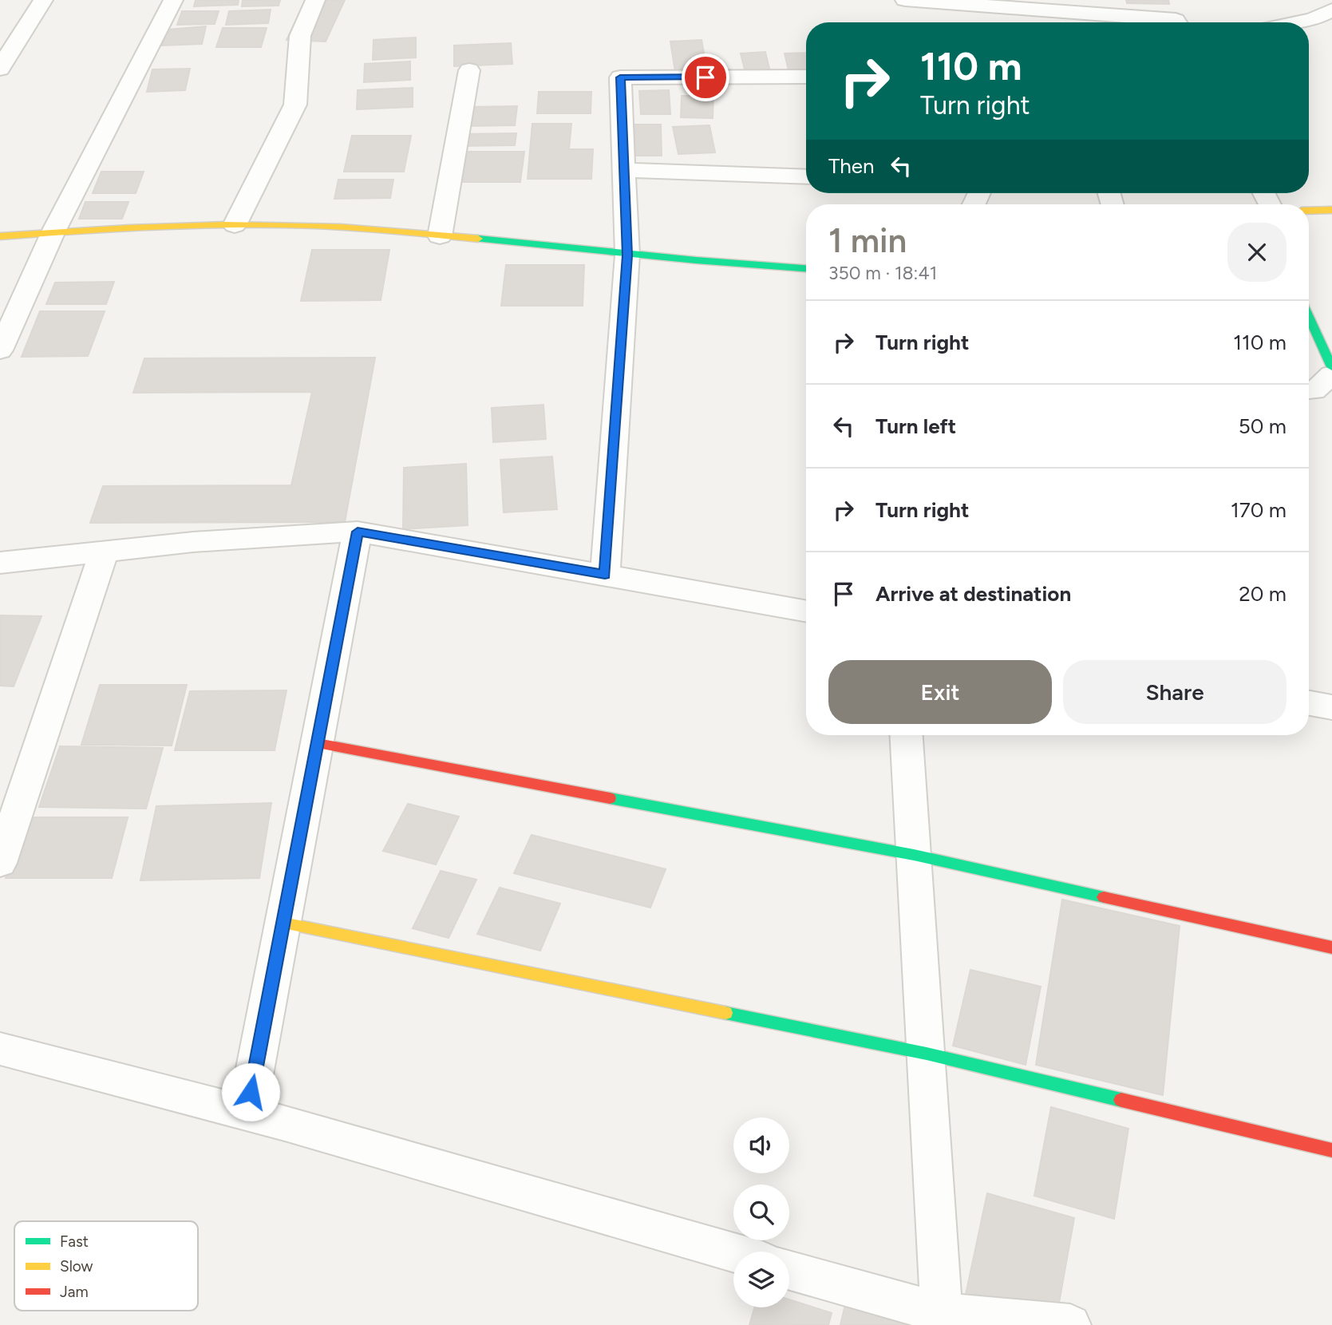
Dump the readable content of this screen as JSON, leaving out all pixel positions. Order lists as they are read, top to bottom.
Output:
{
  "legend": ["Fast", "Slow", "Jam"],
  "page": {
    "turn": ["110 m", "Turn right"],
    "then": "Then",
    "heading": ["1 min", "350 m · 18:41"],
    "list": [
      {
        "name": "Turn right",
        "value": "110 m"
      },
      {
        "name": "Turn left",
        "value": "50 m"
      },
      {
        "name": "Turn right",
        "value": "170 m"
      },
      {
        "name": "Arrive at destination",
        "value": "20 m"
      }
    ],
    "buttons": ["Exit", "Share"]
  }
}
